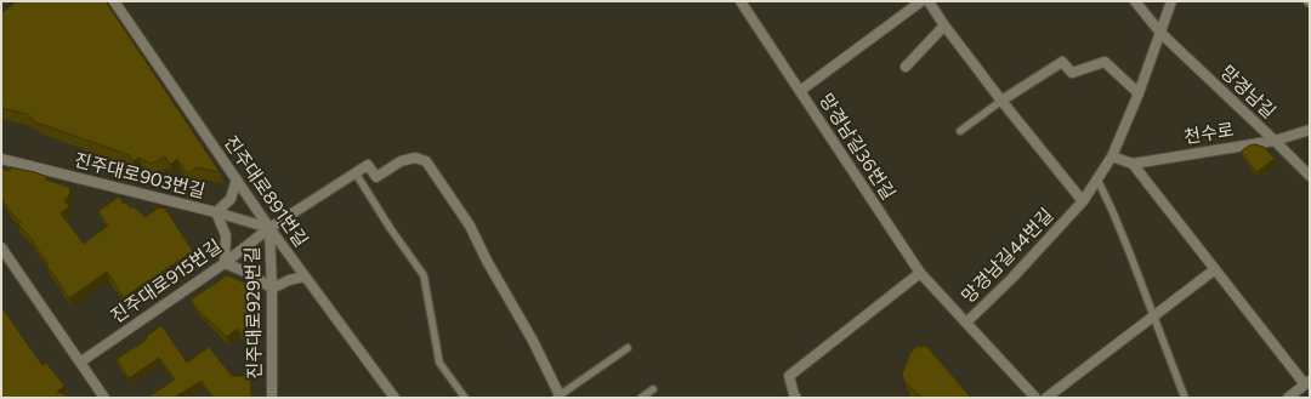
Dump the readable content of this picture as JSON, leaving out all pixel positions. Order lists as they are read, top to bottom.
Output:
{
  "streets": {
    "street": [
      "망경남길",
      "천수로",
      "망경남길36번길",
      "진주대로903번길",
      "진주대로891번길",
      "망경남길44번길",
      "진주대로915번길",
      "진주대로929번길"
    ]
  },
  "crossings": [
    ["망경남길", "천수로"],
    ["망경남길", "망경남길44번길"],
    ["천수로", "망경남길44번길"],
    ["망경남길36번길", "망경남길44번길"],
    ["진주대로903번길", "진주대로891번길"],
    ["진주대로903번길", "진주대로915번길"],
    ["진주대로903번길", "진주대로929번길"],
    ["진주대로891번길", "진주대로915번길"],
    ["진주대로891번길", "진주대로929번길"],
    ["진주대로915번길", "진주대로929번길"]
  ]
}
